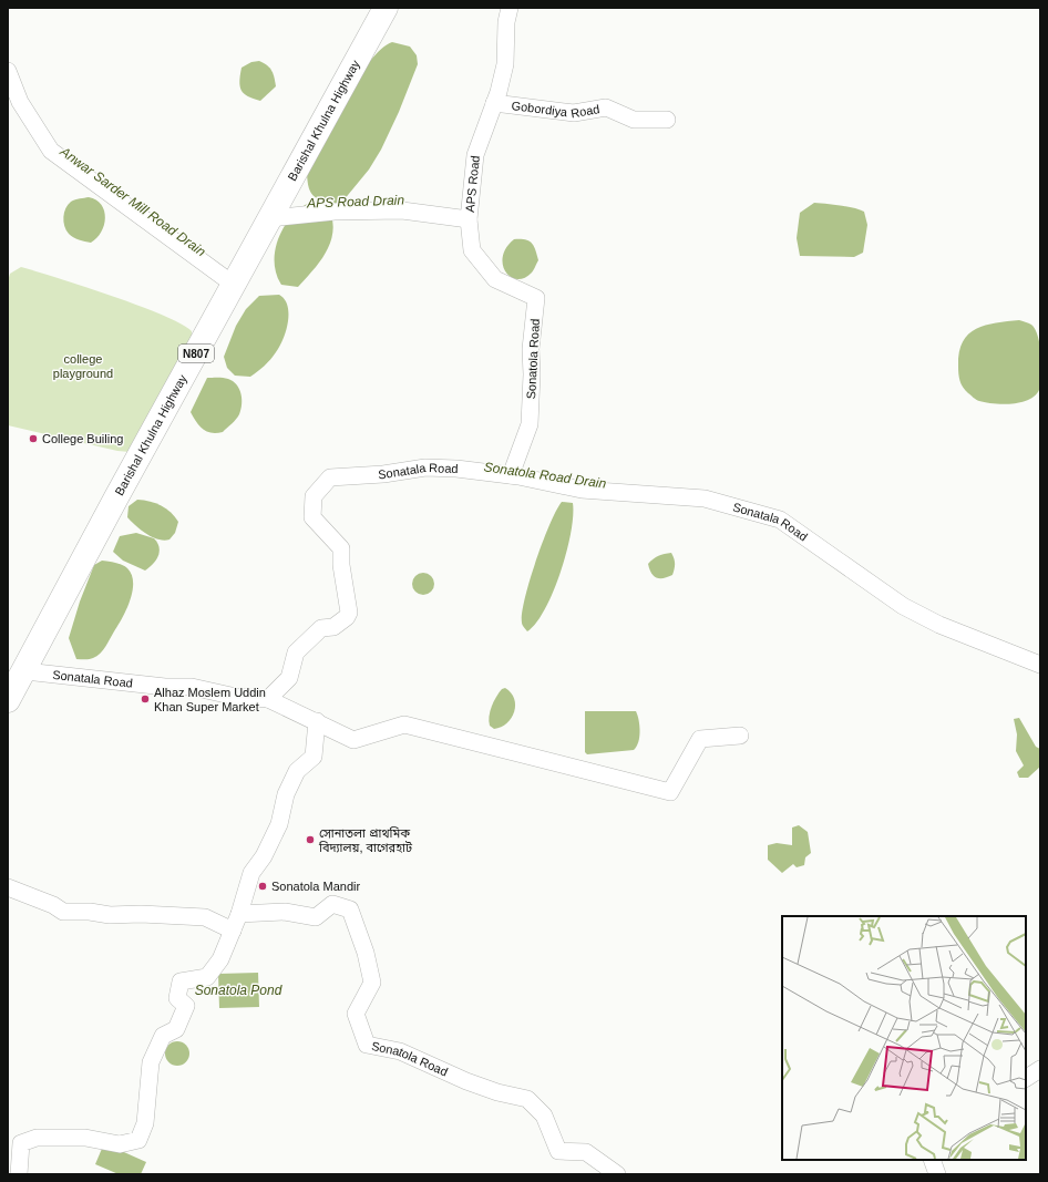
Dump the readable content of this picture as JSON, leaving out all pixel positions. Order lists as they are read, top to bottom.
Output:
{
  "streets": {
    "highway": ["Barishal Khulna Highway", "N807"],
    "street": [
      "Gobordiya Road",
      "APS Road",
      "Sonatola Road",
      "Sonatala Road"
    ]
  },
  "crossings": [
    ["Gobordiya Road", "APS Road"],
    ["Barishal Khulna Highway", "APS Road"],
    ["Barishal Khulna Highway", "Sonatala Road"],
    ["APS Road", "Sonatola Road"],
    ["Sonatola Road", "Sonatala Road"]
  ],
  "water": [
    "Anwar Sarder Mill Road Drain",
    "APS Road Drain",
    "Sonatola Road Drain",
    "Sonatola Pond"
  ],
  "parks": ["college playground"],
  "places": [
    "College Builing",
    "Alhaz Moslem Uddin Khan Super Market",
    "সোনাতলা প্রাথমিক বিদ্যালয়, বাগেরহাট",
    "Sonatola Mandir"
  ]
}
